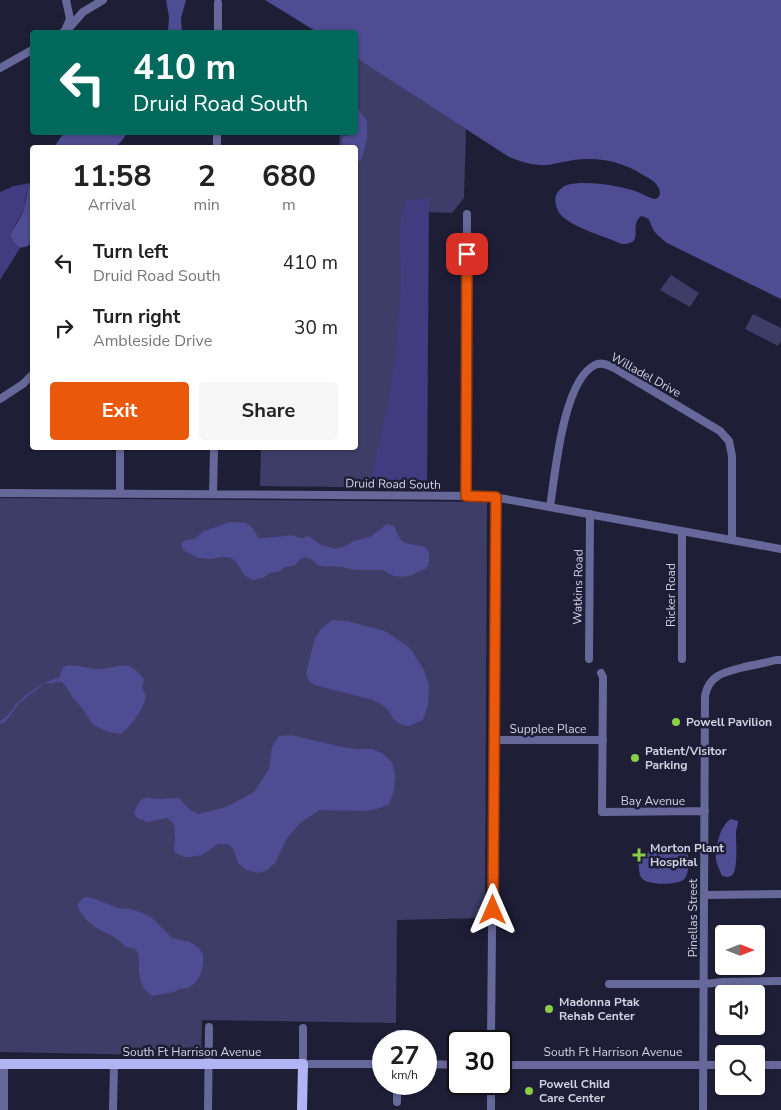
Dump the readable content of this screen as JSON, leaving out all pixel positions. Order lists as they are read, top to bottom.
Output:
{
  "streets": {
    "main road": ["South Ft Harrison Avenue"],
    "street": [
      "Willadel Drive",
      "Druid Road South",
      "Watkins Road",
      "Ricker Road",
      "Supplee Place",
      "Bay Avenue",
      "Pinellas Street"
    ]
  },
  "crossings": [
    ["Willadel Drive", "Druid Road South"],
    ["Druid Road South", "Watkins Road"],
    ["Druid Road South", "Ricker Road"],
    ["Supplee Place", "Bay Avenue"],
    ["Bay Avenue", "Pinellas Street"],
    ["Pinellas Street", "South Ft Harrison Avenue"]
  ],
  "places": {
    "other": [
      "Powell Pavilion",
      "Patient/Visitor Parking",
      "Madonna Ptak Rehab Center",
      "Powell Child Care Center"
    ],
    "health": ["Morton Plant Hospital"]
  },
  "north": "right",
  "page": {
    "turn": ["410 m", "Druid Road South"],
    "eta": [
      "11:58",
      "Arrival",
      "2",
      "min",
      "680",
      "m"
    ],
    "list": [
      {
        "name": "Turn left",
        "note": "Druid Road South",
        "value": "410 m"
      },
      {
        "name": "Turn right",
        "note": "Ambleside Drive",
        "value": "30 m"
      }
    ],
    "buttons": ["Exit", "Share"],
    "speed": "27 km/h",
    "limit": "30"
  }
}
